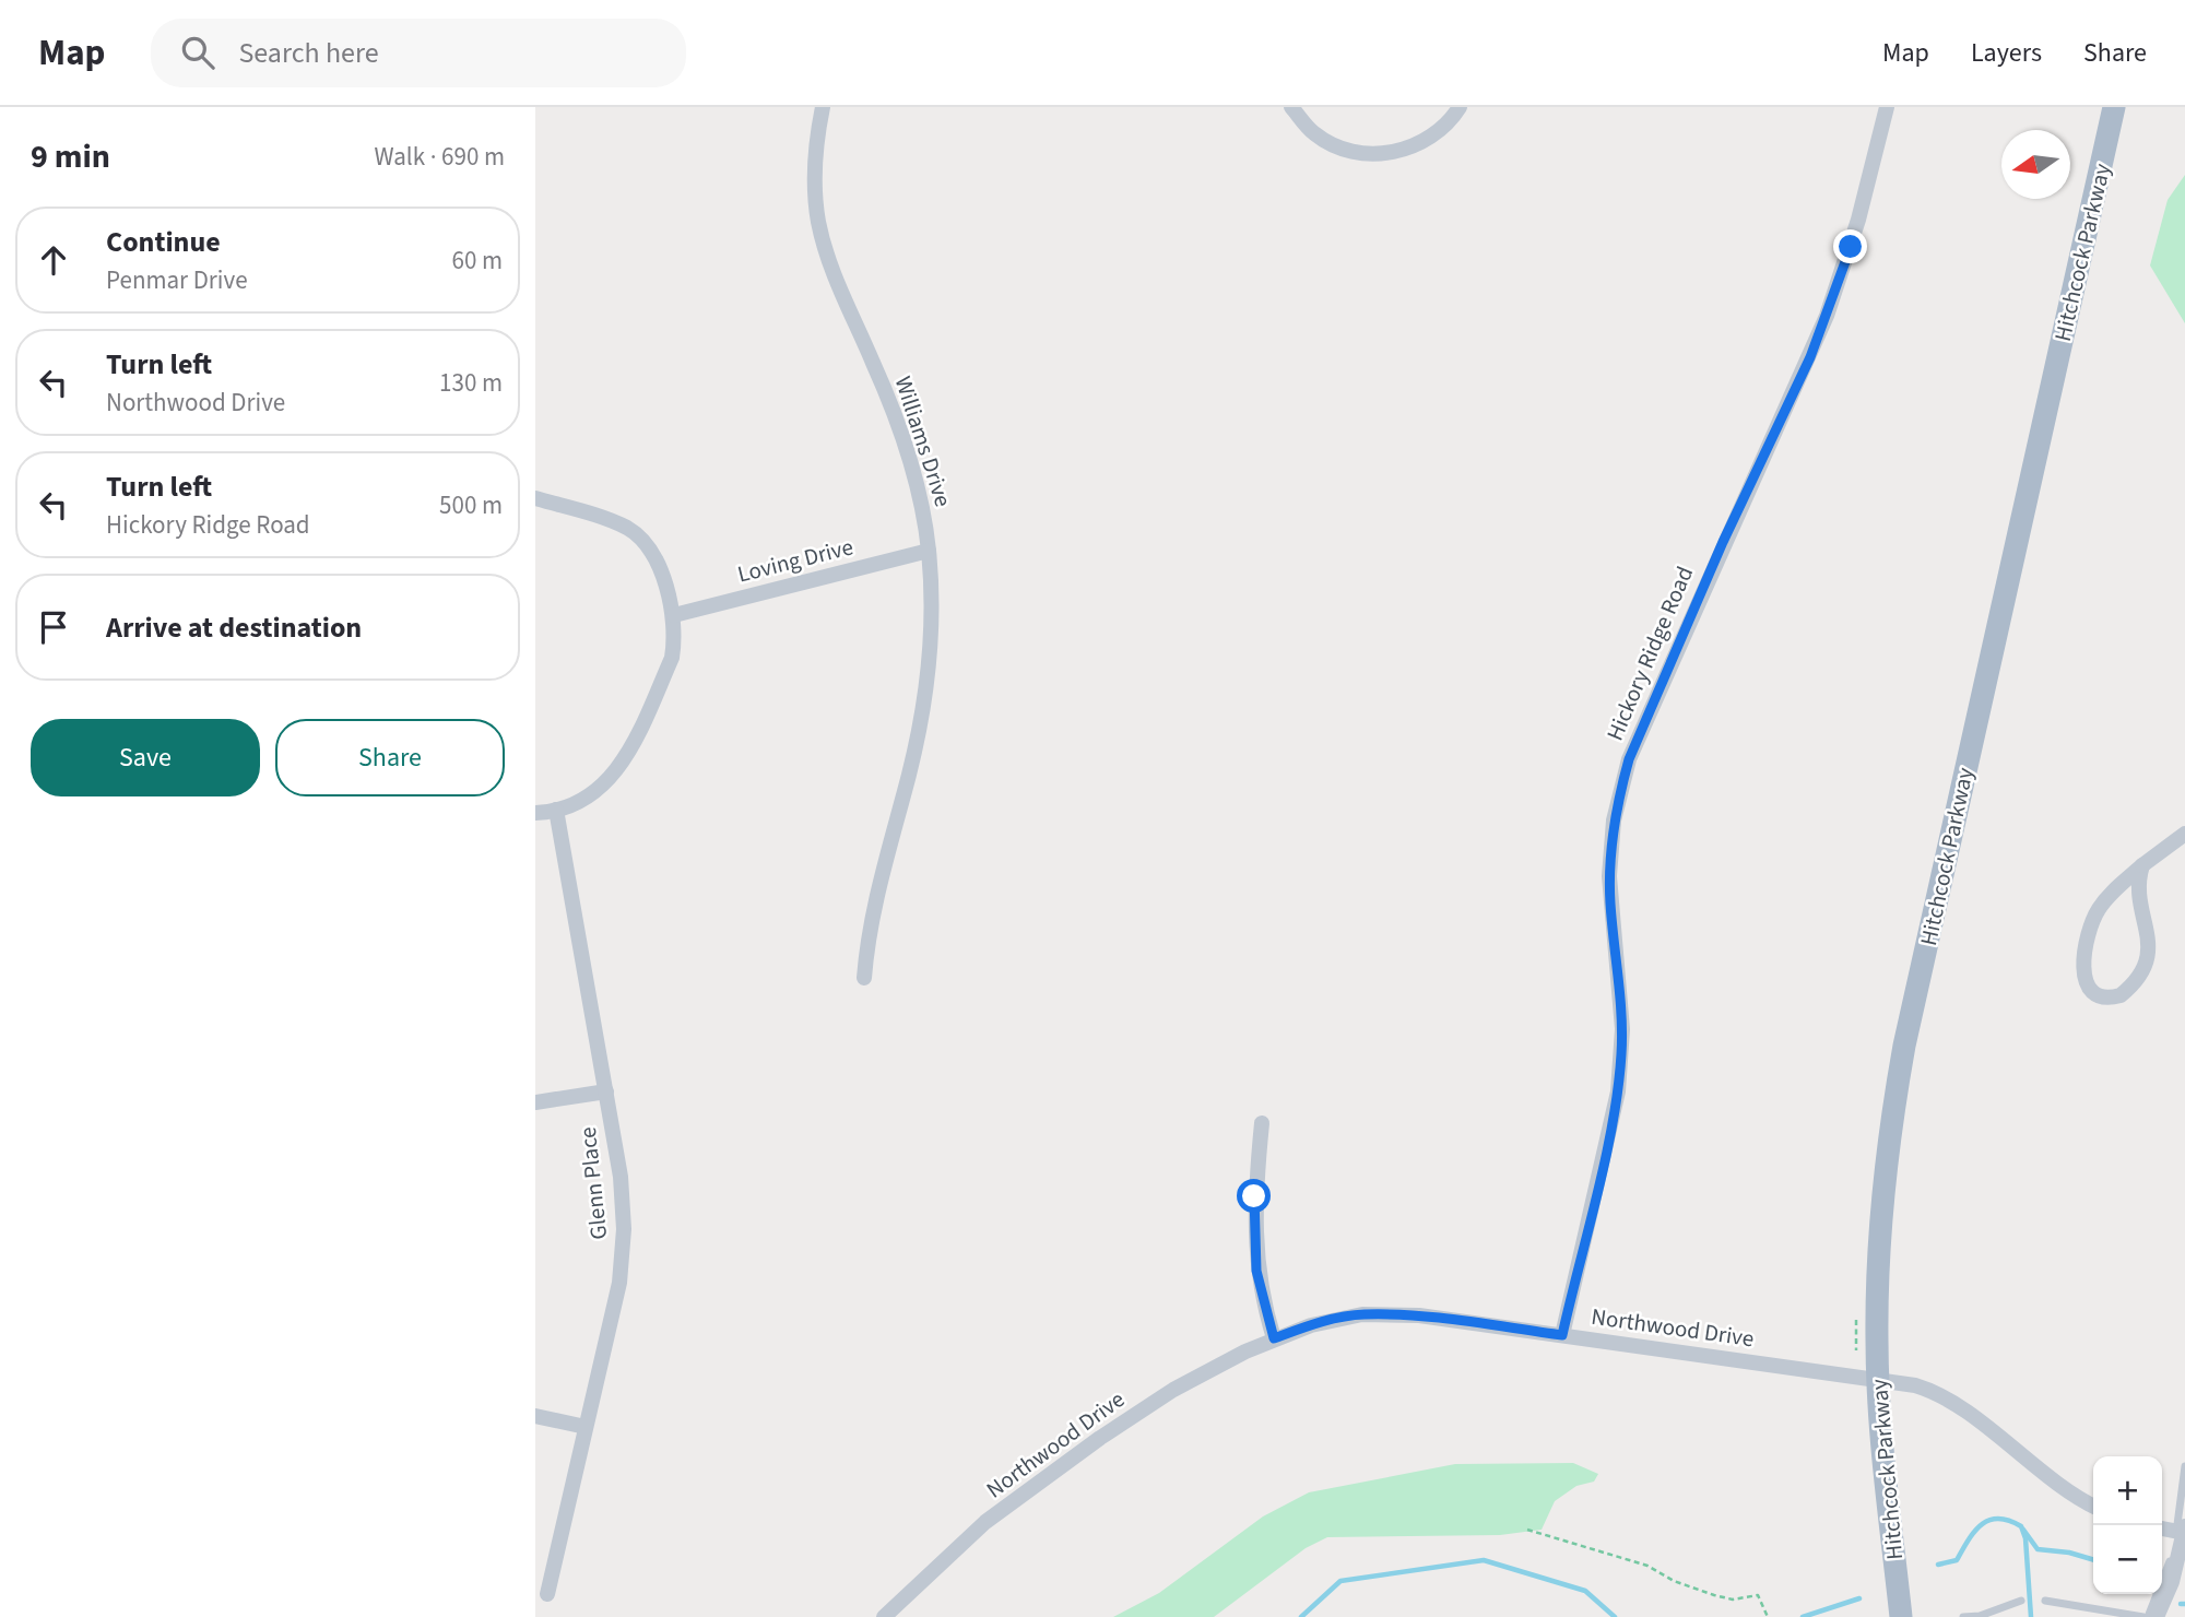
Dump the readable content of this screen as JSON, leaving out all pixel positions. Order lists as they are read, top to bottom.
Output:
{
  "streets": {
    "main road": ["Hitchcock Parkway"],
    "street": [
      "Williams Drive",
      "Loving Drive",
      "Hickory Ridge Road",
      "Glenn Place",
      "Northwood Drive"
    ]
  },
  "crossings": [
    ["Hitchcock Parkway", "Northwood Drive"],
    ["Williams Drive", "Loving Drive"],
    ["Hickory Ridge Road", "Northwood Drive"]
  ],
  "north": "left",
  "page": {
    "header": "Map",
    "search": "Search here",
    "nav": ["Map", "Layers", "Share"],
    "heading": ["9 min", "Walk · 690 m"],
    "list": [
      ["Continue", "Penmar Drive", "60 m"],
      ["Turn left", "Northwood Drive", "130 m"],
      ["Turn left", "Hickory Ridge Road", "500 m"],
      "Arrive at destination"
    ],
    "buttons": ["Save", "Share"],
    "map_buttons": ["+", "−"]
  }
}
